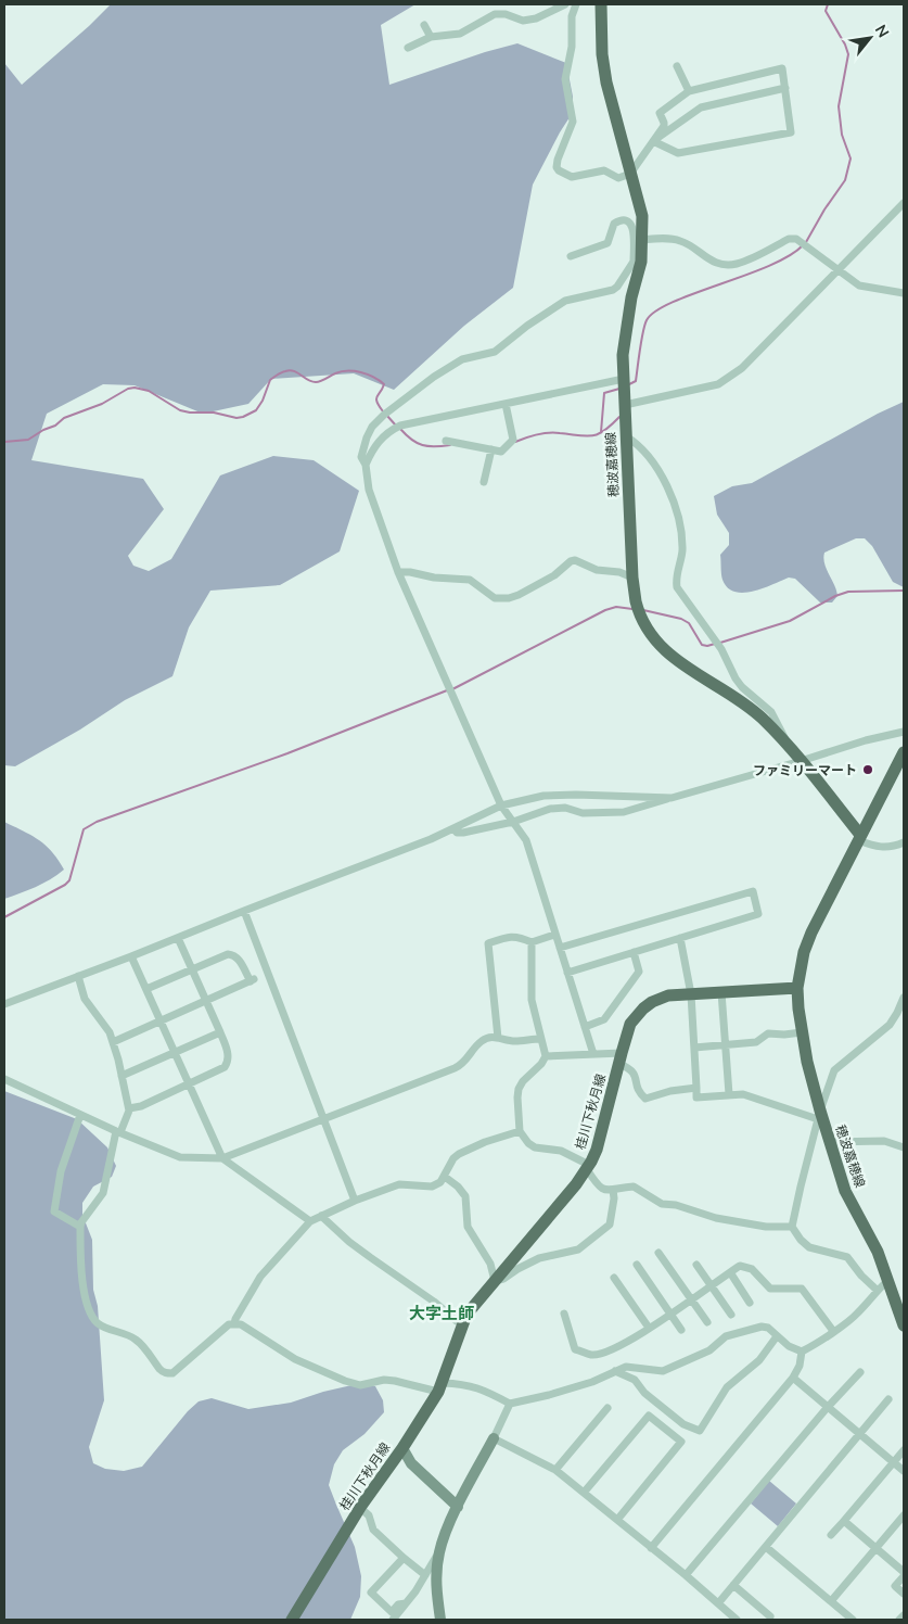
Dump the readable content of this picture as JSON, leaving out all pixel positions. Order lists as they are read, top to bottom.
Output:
{
  "streets": {
    "main road": ["穂波嘉穂線", "桂川下秋月線"]
  },
  "crossings": [
    ["穂波嘉穂線", "桂川下秋月線"]
  ],
  "districts": ["大字土師"],
  "places": ["ファミリーマート"],
  "north": "top right"
}
